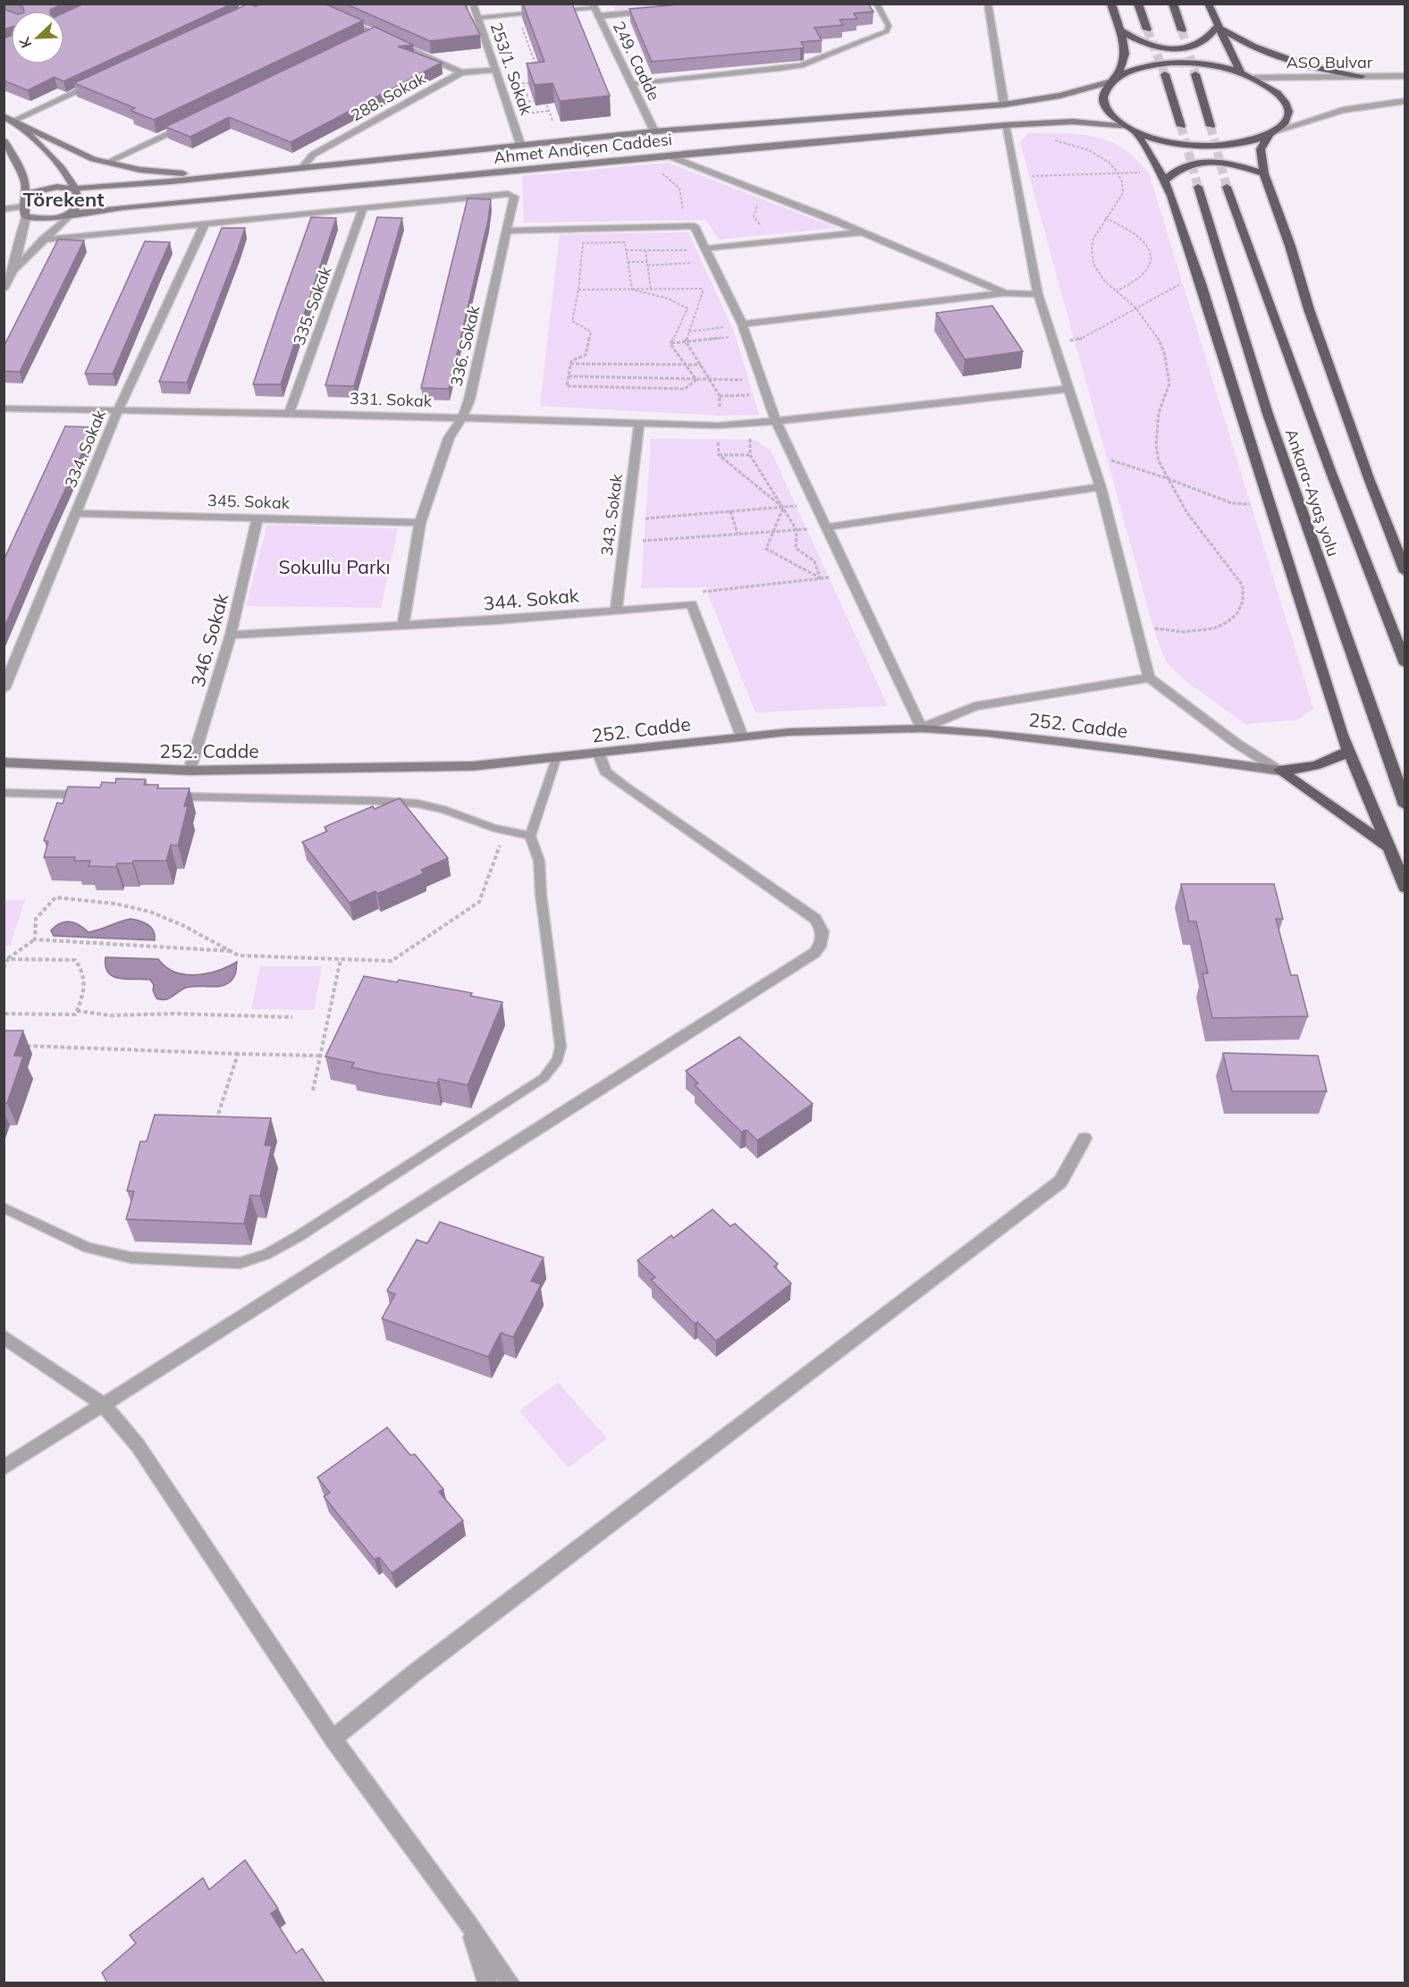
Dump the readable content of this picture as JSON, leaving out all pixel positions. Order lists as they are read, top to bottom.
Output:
{
  "streets": {
    "highway": ["Ankara-Ayaş yolu"],
    "main road": ["Ahmet Andiçen Caddesi", "252. Cadde"],
    "street": [
      "249. Cadde",
      "ASO Bulvar",
      "253/1. Sokak",
      "288. Sokak",
      "335. Sokak",
      "336. Sokak",
      "331. Sokak",
      "334. Sokak",
      "345. Sokak",
      "343. Sokak",
      "344. Sokak",
      "346. Sokak"
    ]
  },
  "crossings": [
    ["249. Cadde", "Ahmet Andiçen Caddesi"],
    ["253/1. Sokak", "288. Sokak"],
    ["253/1. Sokak", "Ahmet Andiçen Caddesi"],
    ["288. Sokak", "Ahmet Andiçen Caddesi"],
    ["335. Sokak", "336. Sokak"],
    ["335. Sokak", "331. Sokak"],
    ["336. Sokak", "331. Sokak"],
    ["336. Sokak", "345. Sokak"],
    ["336. Sokak", "344. Sokak"],
    ["331. Sokak", "334. Sokak"],
    ["331. Sokak", "343. Sokak"],
    ["334. Sokak", "345. Sokak"],
    ["345. Sokak", "346. Sokak"],
    ["343. Sokak", "344. Sokak"],
    ["344. Sokak", "346. Sokak"],
    ["344. Sokak", "252. Cadde"],
    ["346. Sokak", "252. Cadde"]
  ],
  "districts": ["Törekent"],
  "parks": ["Sokullu Parkı"],
  "north": "bottom left"
}
